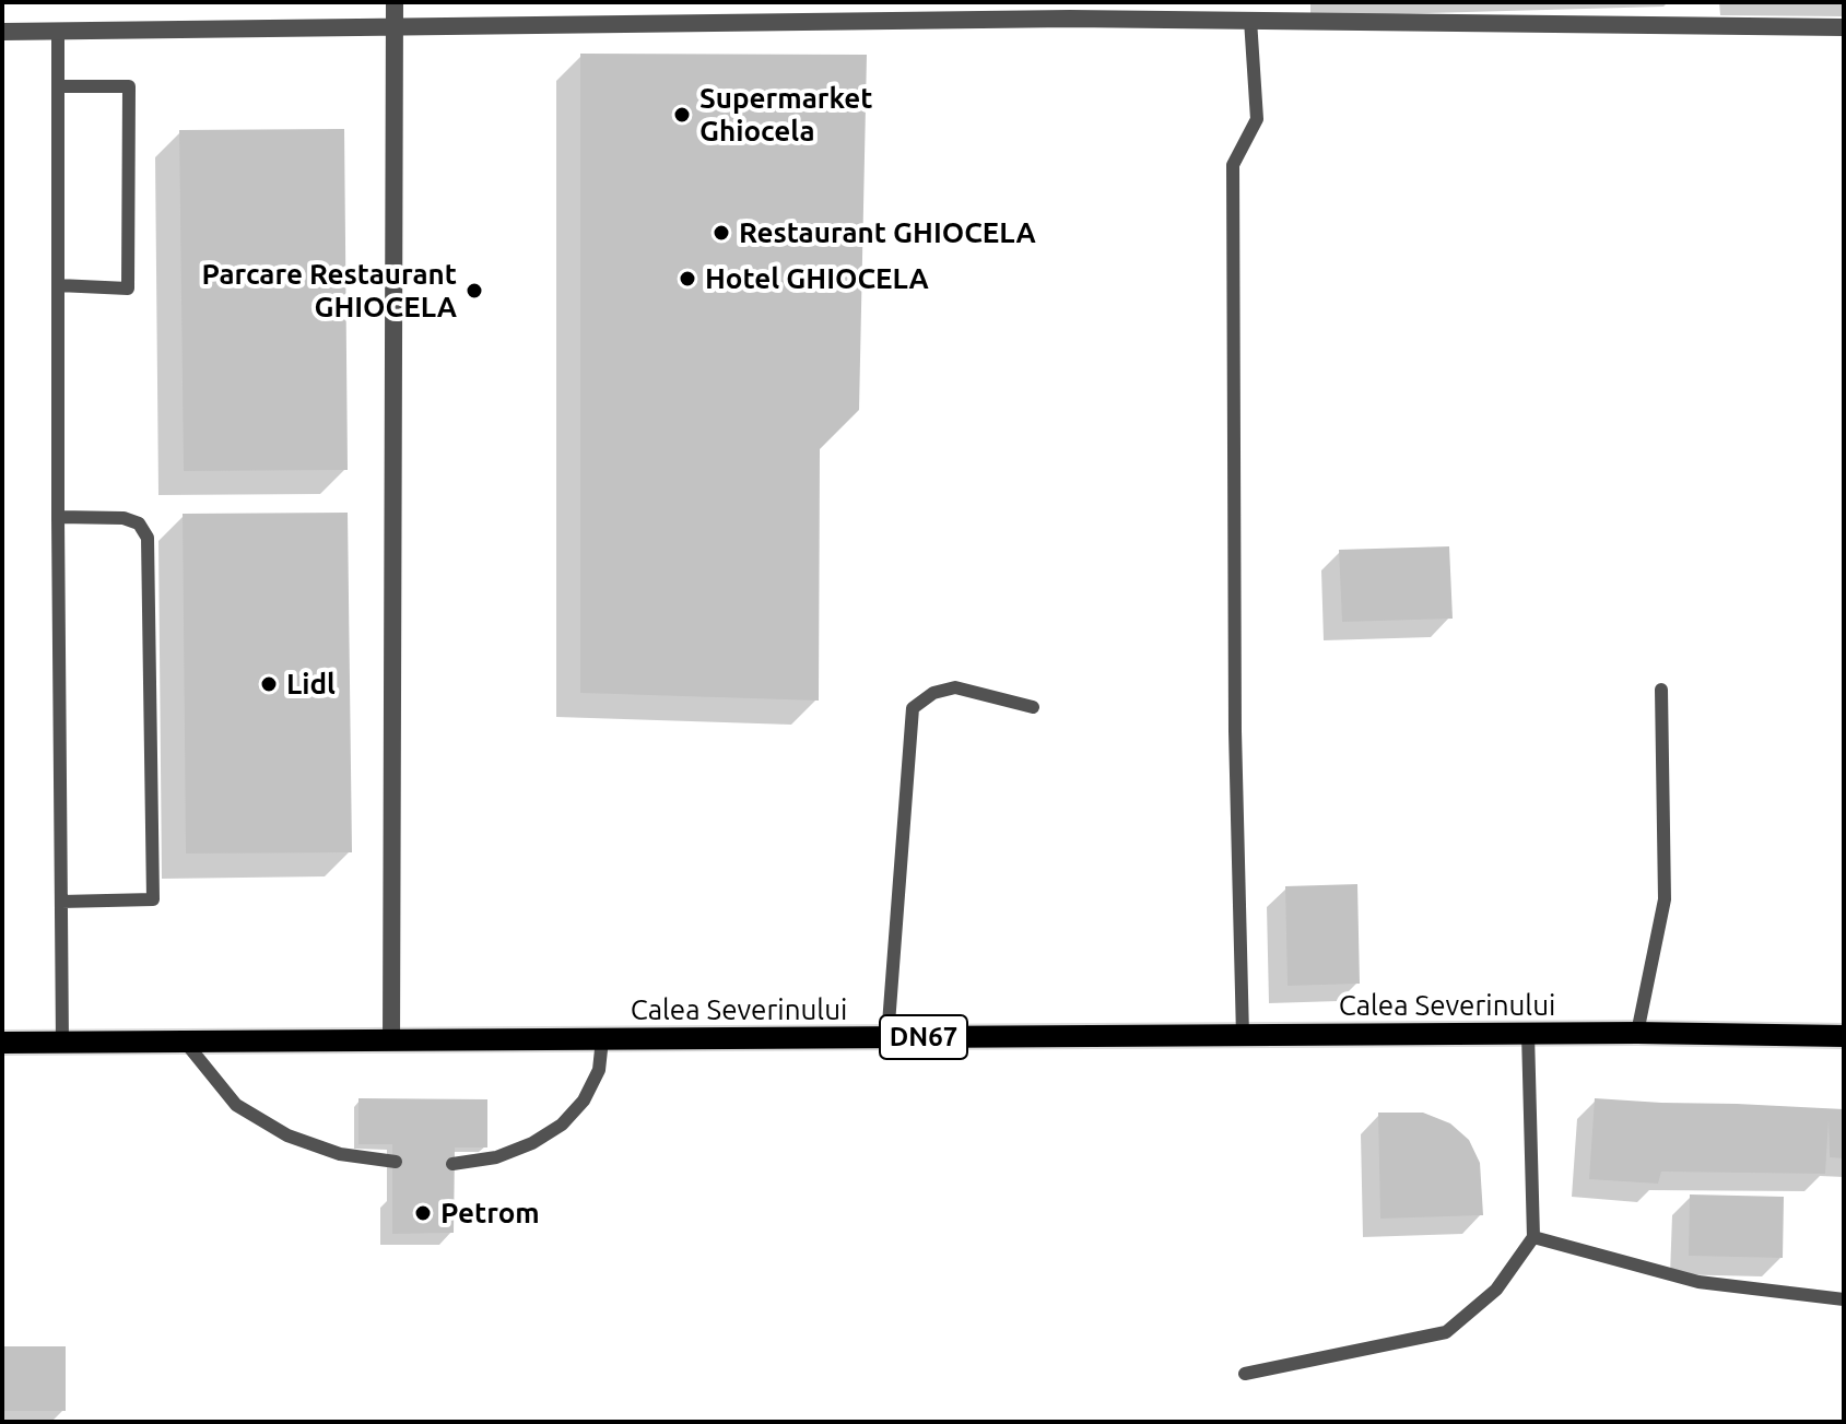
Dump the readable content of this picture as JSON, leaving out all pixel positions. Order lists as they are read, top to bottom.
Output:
{
  "streets": {
    "main road": ["Calea Severinului", "DN67"]
  },
  "places": [
    "Supermarket Ghiocela",
    "Restaurant GHIOCELA",
    "Hotel GHIOCELA",
    "Parcare Restaurant GHIOCELA",
    "Lidl",
    "Petrom"
  ]
}
